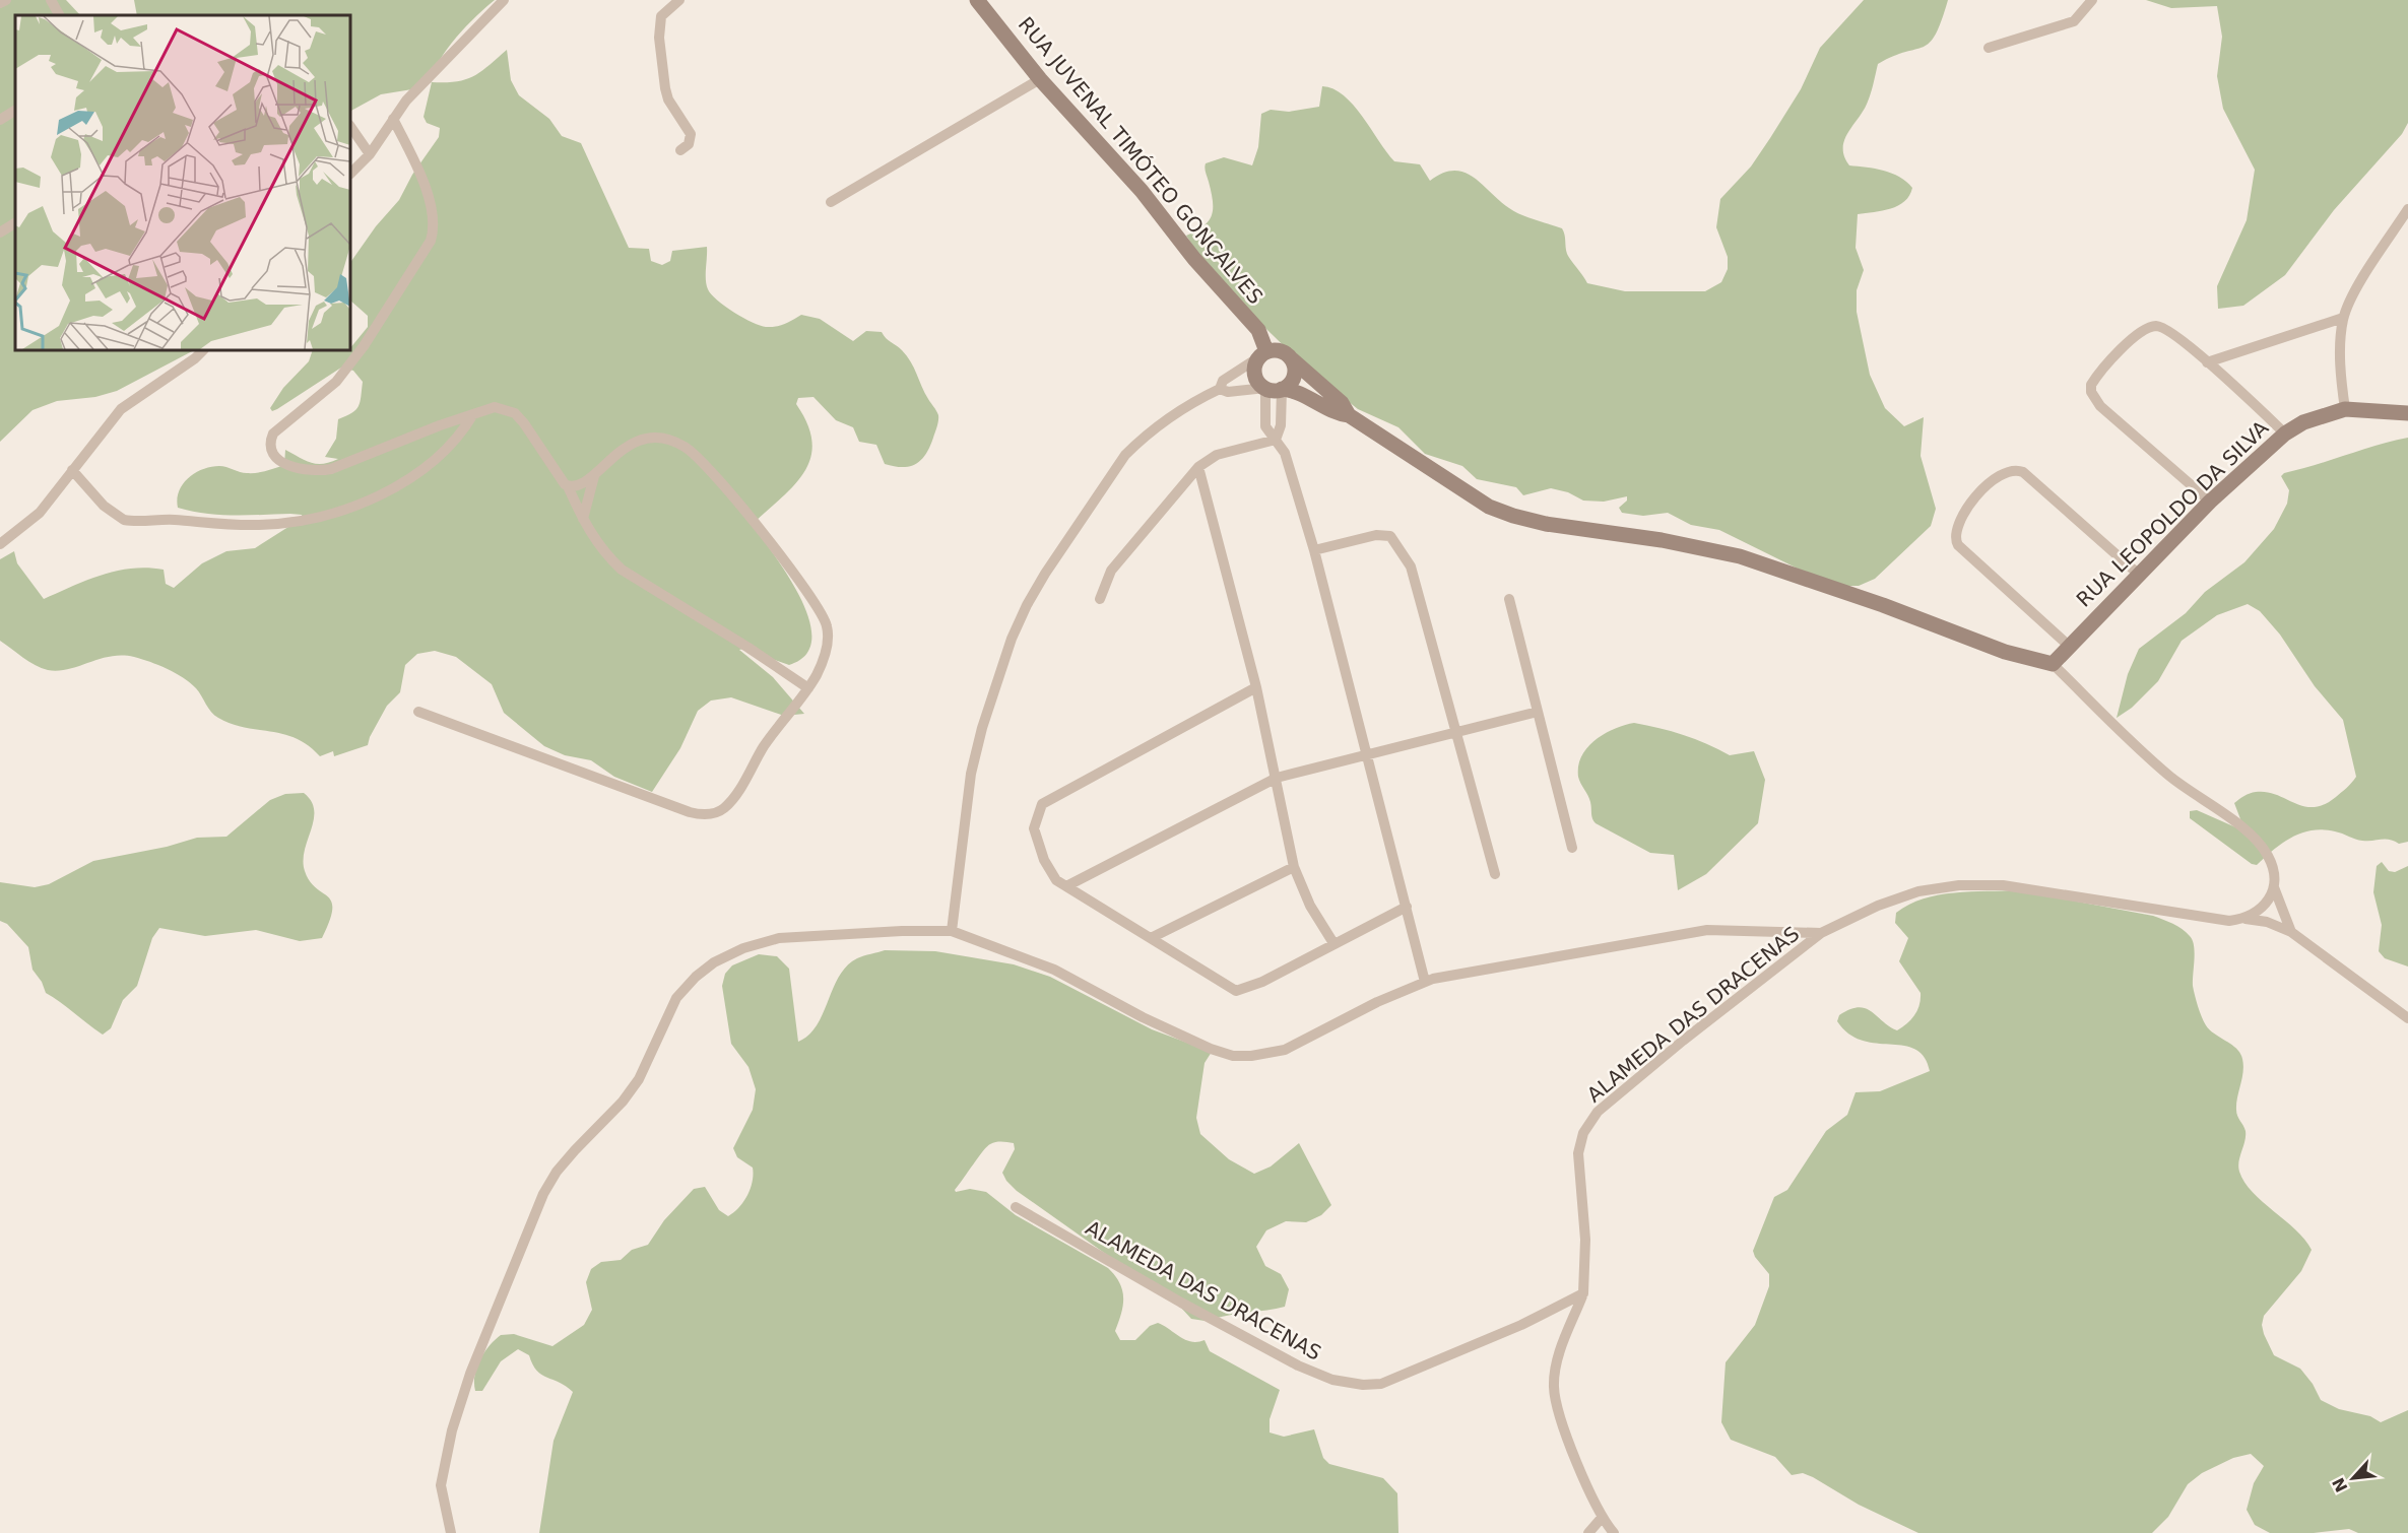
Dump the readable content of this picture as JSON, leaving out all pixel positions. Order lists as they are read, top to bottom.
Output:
{
  "streets": {
    "street": ["RUA JUVENAL TIMÓTEO GONÇALVES", "RUA LEOPOLDO DA SILVA", "ALAMEDA DAS DRACENAS"]
  },
  "north": "bottom left"
}
